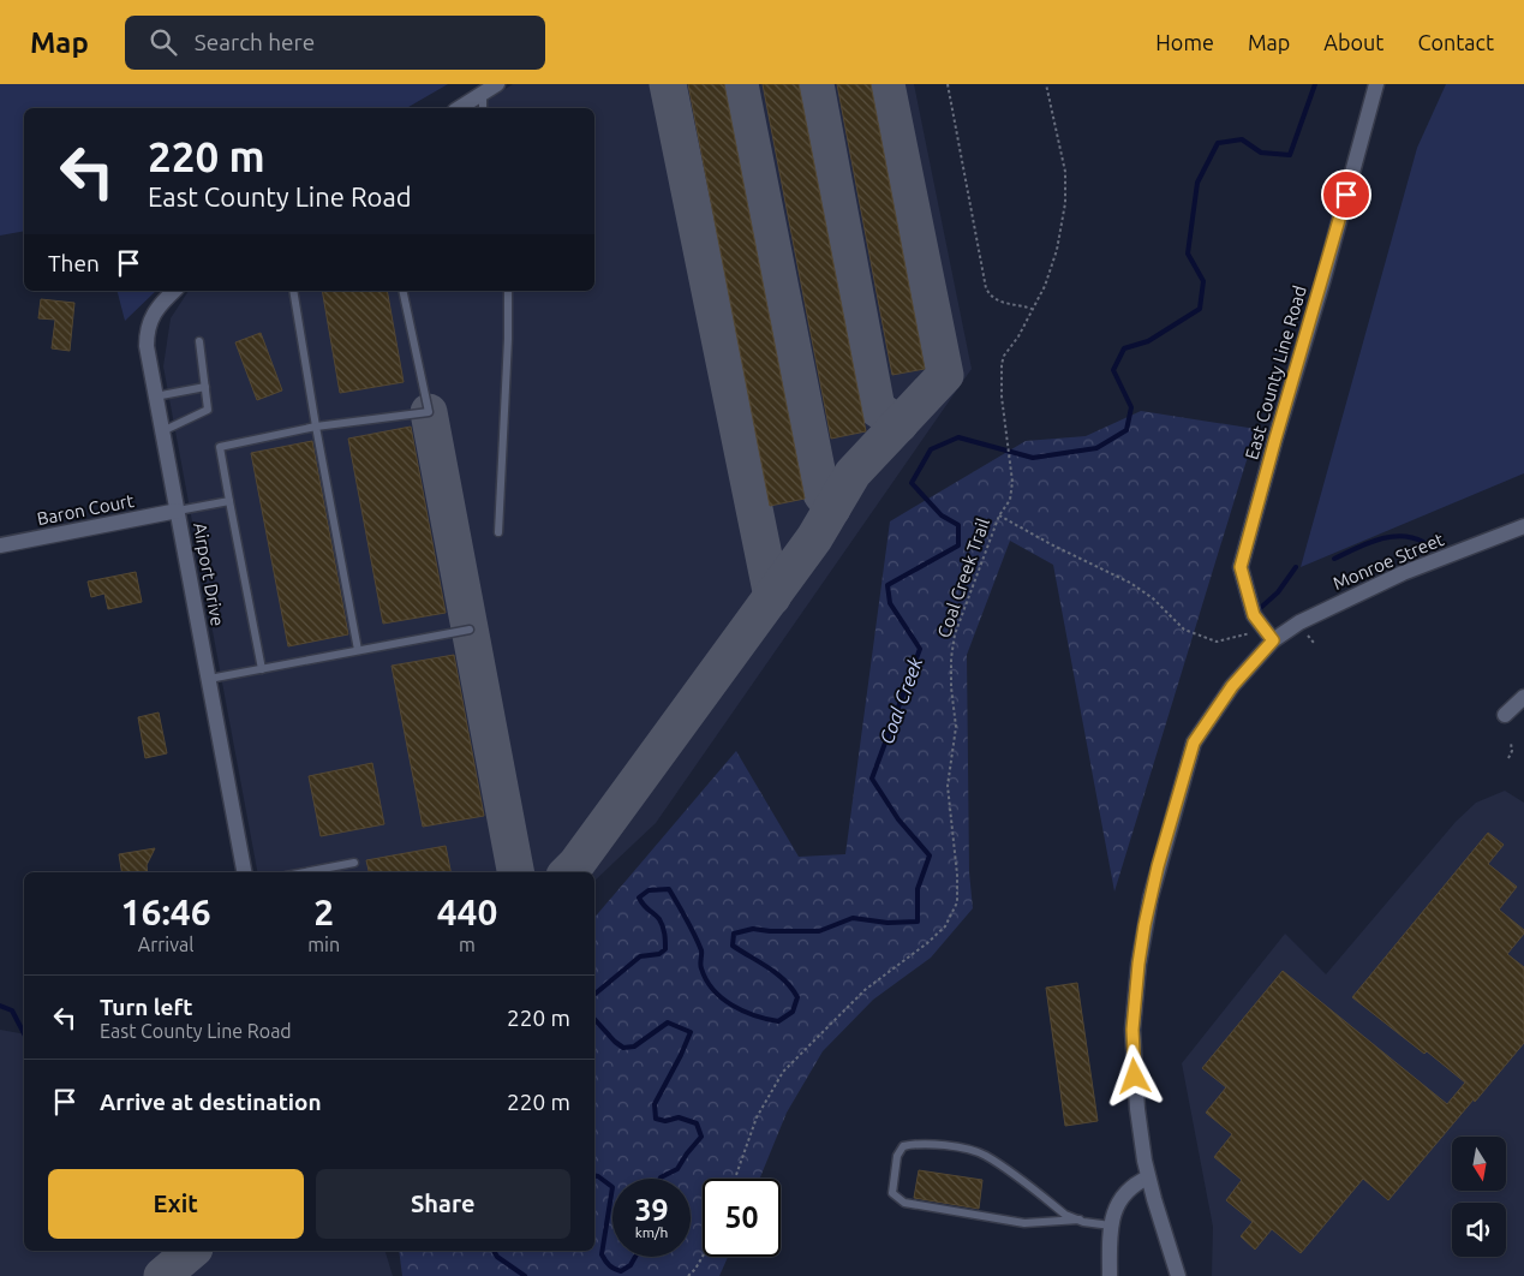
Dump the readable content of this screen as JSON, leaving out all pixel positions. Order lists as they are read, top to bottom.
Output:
{
  "streets": {
    "street": [
      "East County Line Road",
      "Baron Court",
      "Monroe Street",
      "Airport Drive"
    ],
    "path": ["Coal Creek Trail"]
  },
  "crossings": [
    ["East County Line Road", "Monroe Street"],
    ["Baron Court", "Airport Drive"]
  ],
  "water": ["Coal Creek"],
  "north": "bottom",
  "page": {
    "header": "Map",
    "search": "Search here",
    "nav": [
      "Home",
      "Map",
      "About",
      "Contact"
    ],
    "turn": ["220 m", "East County Line Road"],
    "then": "Then",
    "eta": [
      "16:46",
      "Arrival",
      "2",
      "min",
      "440",
      "m"
    ],
    "list": [
      {
        "name": "Turn left",
        "note": "East County Line Road",
        "value": "220 m"
      },
      {
        "name": "Arrive at destination",
        "value": "220 m"
      }
    ],
    "buttons": ["Exit", "Share"],
    "speed": "39 km/h",
    "limit": "50"
  }
}
